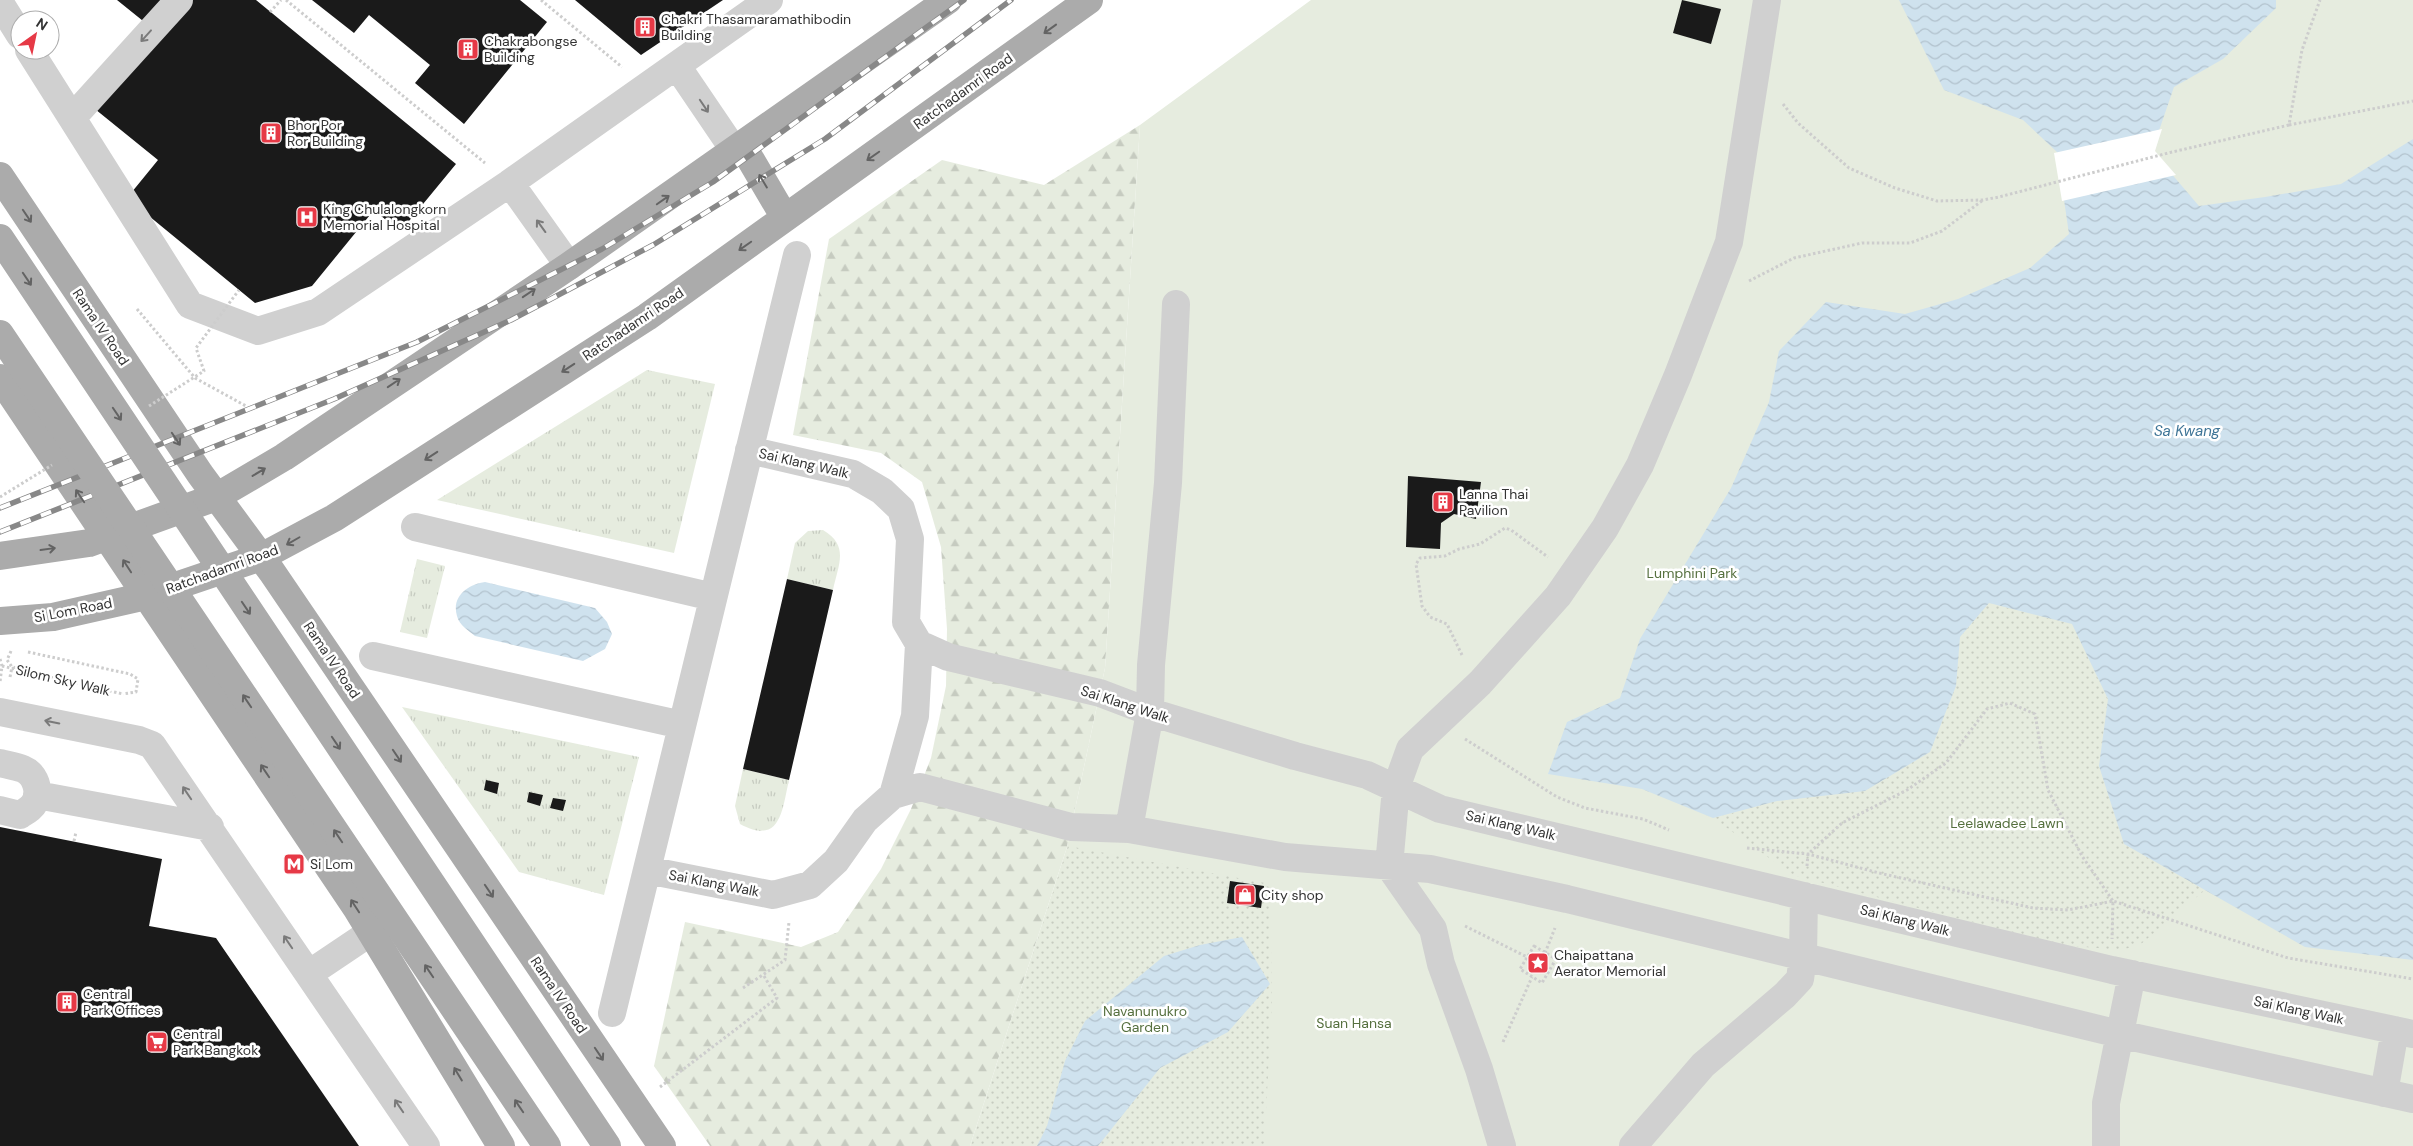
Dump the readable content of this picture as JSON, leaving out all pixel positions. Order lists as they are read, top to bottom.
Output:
{
  "streets": {
    "main road": ["Ratchadamri Road", "Rama IV Road", "Si Lom Road"],
    "street": ["Sai Klang Walk"],
    "path": ["Silom Sky Walk"]
  },
  "crossings": [
    ["Ratchadamri Road", "Rama IV Road"],
    ["Ratchadamri Road", "Si Lom Road"]
  ],
  "water": ["Sa Kwang"],
  "parks": [
    "Lumphini Park",
    "Leelawadee Lawn",
    "Navanunukro Garden",
    "Suan Hansa"
  ],
  "places": {
    "building": [
      "Chakri Thasamaramathibodin Building",
      "Chakrabongse Building",
      "Bhor Por Ror Building",
      "Lanna Thai Pavilion",
      "Central Park Offices"
    ],
    "hospital": ["King Chulalongkorn Memorial Hospital"],
    "metro station": ["Si Lom"],
    "shop": ["City shop"],
    "place": ["Chaipattana Aerator Memorial"],
    "supermarket": ["Central Park Bangkok"]
  },
  "north": "top right"
}
